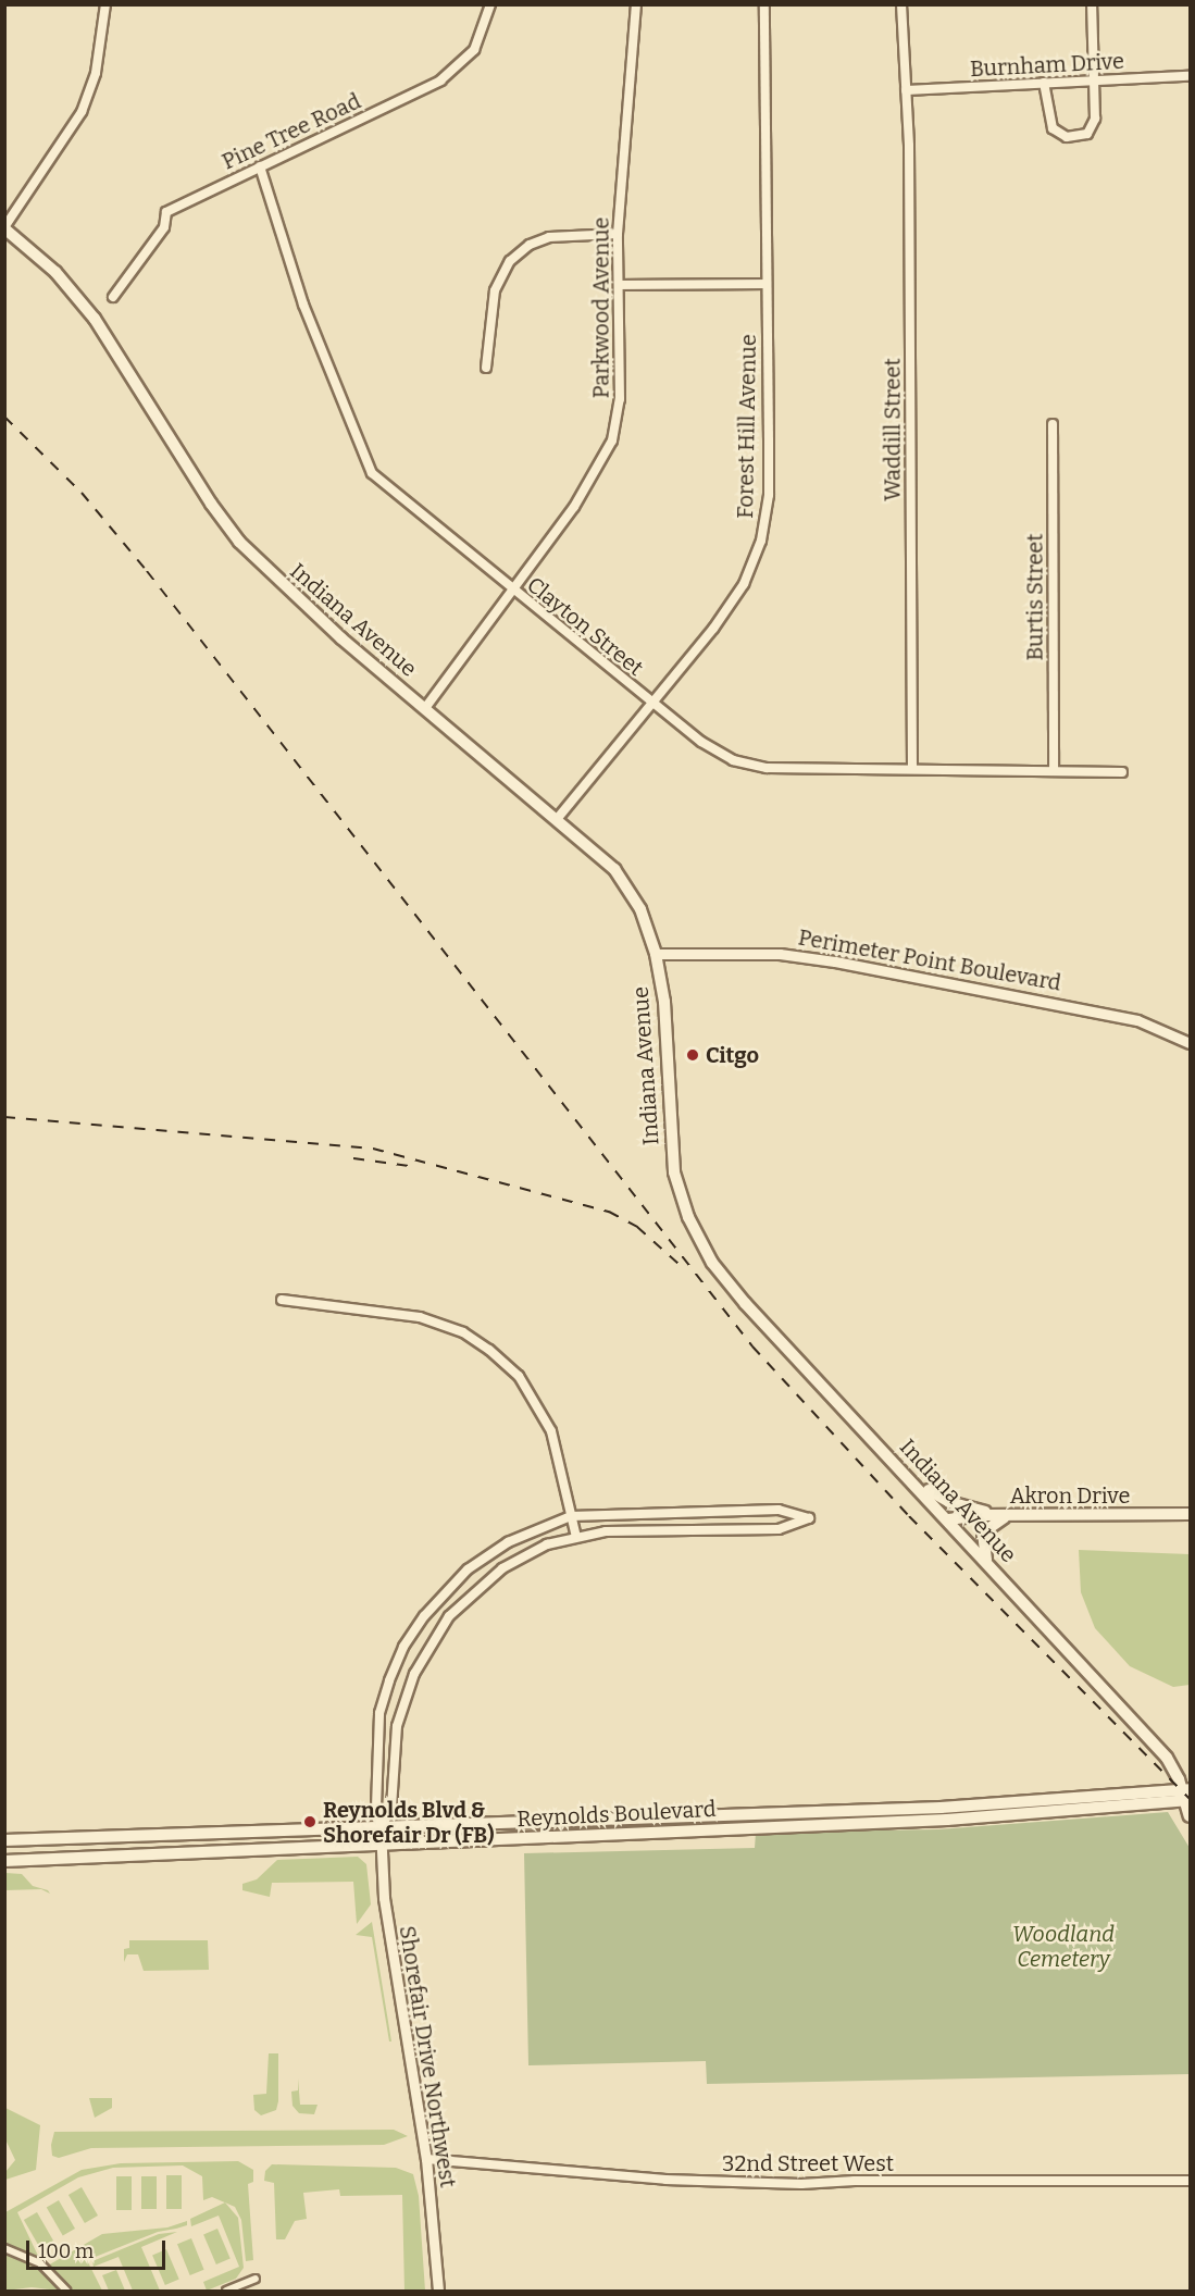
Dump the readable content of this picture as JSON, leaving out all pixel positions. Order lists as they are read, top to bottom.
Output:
{
  "streets": {
    "main road": ["Indiana Avenue", "Akron Drive", "Reynolds Boulevard"],
    "street": [
      "Burnham Drive",
      "Pine Tree Road",
      "Parkwood Avenue",
      "Forest Hill Avenue",
      "Waddill Street",
      "Burtis Street",
      "Clayton Street",
      "Perimeter Point Boulevard",
      "Shorefair Drive Northwest",
      "32nd Street West"
    ]
  },
  "crossings": [
    ["Burnham Drive", "Waddill Street"],
    ["Pine Tree Road", "Clayton Street"],
    ["Parkwood Avenue", "Indiana Avenue"],
    ["Parkwood Avenue", "Clayton Street"],
    ["Forest Hill Avenue", "Indiana Avenue"],
    ["Forest Hill Avenue", "Clayton Street"],
    ["Waddill Street", "Clayton Street"],
    ["Burtis Street", "Clayton Street"],
    ["Indiana Avenue", "Perimeter Point Boulevard"],
    ["Indiana Avenue", "Akron Drive"],
    ["Indiana Avenue", "Reynolds Boulevard"],
    ["Reynolds Boulevard", "Shorefair Drive Northwest"],
    ["Shorefair Drive Northwest", "32nd Street West"]
  ],
  "parks": ["Woodland Cemetery"],
  "places": ["Citgo", "Reynolds Blvd & Shorefair Dr (FB)"],
  "scale_bar": "100 m"
}
